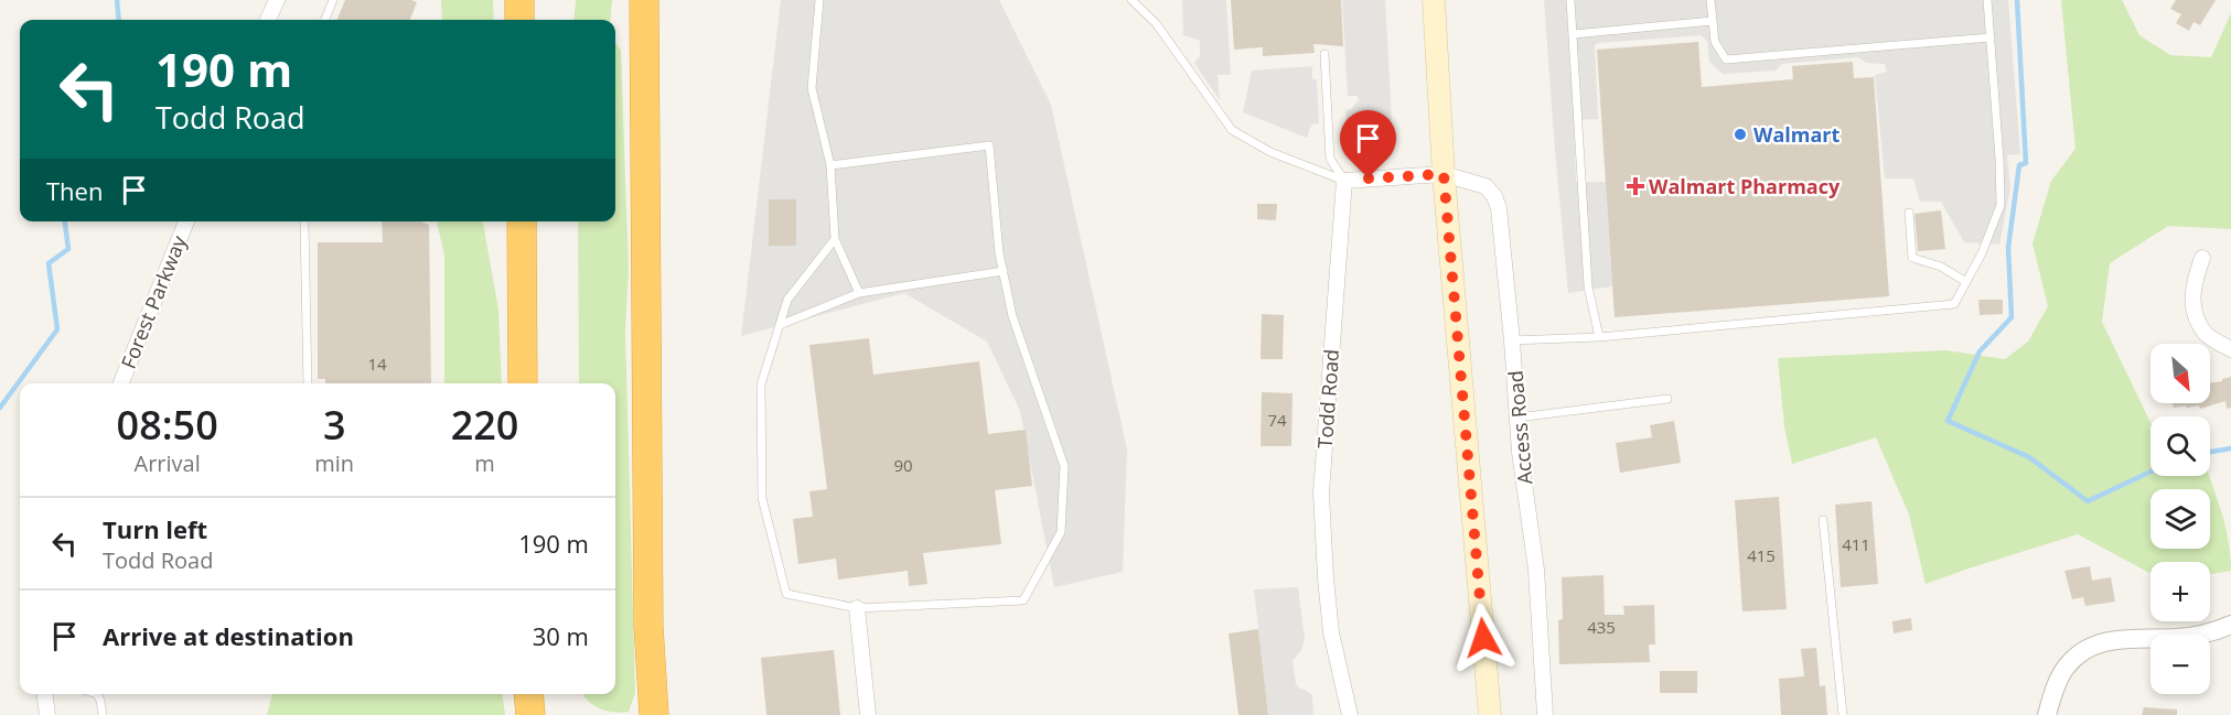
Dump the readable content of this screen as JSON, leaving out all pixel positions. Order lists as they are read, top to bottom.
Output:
{
  "streets": {
    "street": ["Forest Parkway", "Todd Road", "Access Road"]
  },
  "places": {
    "other": ["Walmart"],
    "health": ["Walmart Pharmacy"]
  },
  "house_numbers": [
    "14",
    "74",
    "90",
    "411",
    "415",
    "435"
  ],
  "north": "bottom right",
  "page": {
    "turn": ["190 m", "Todd Road"],
    "then": "Then",
    "map_buttons": ["+", "−"],
    "eta": [
      "08:50",
      "Arrival",
      "3",
      "min",
      "220",
      "m"
    ],
    "list": [
      {
        "name": "Turn left",
        "note": "Todd Road",
        "value": "190 m"
      },
      {
        "name": "Arrive at destination",
        "value": "30 m"
      }
    ]
  }
}
